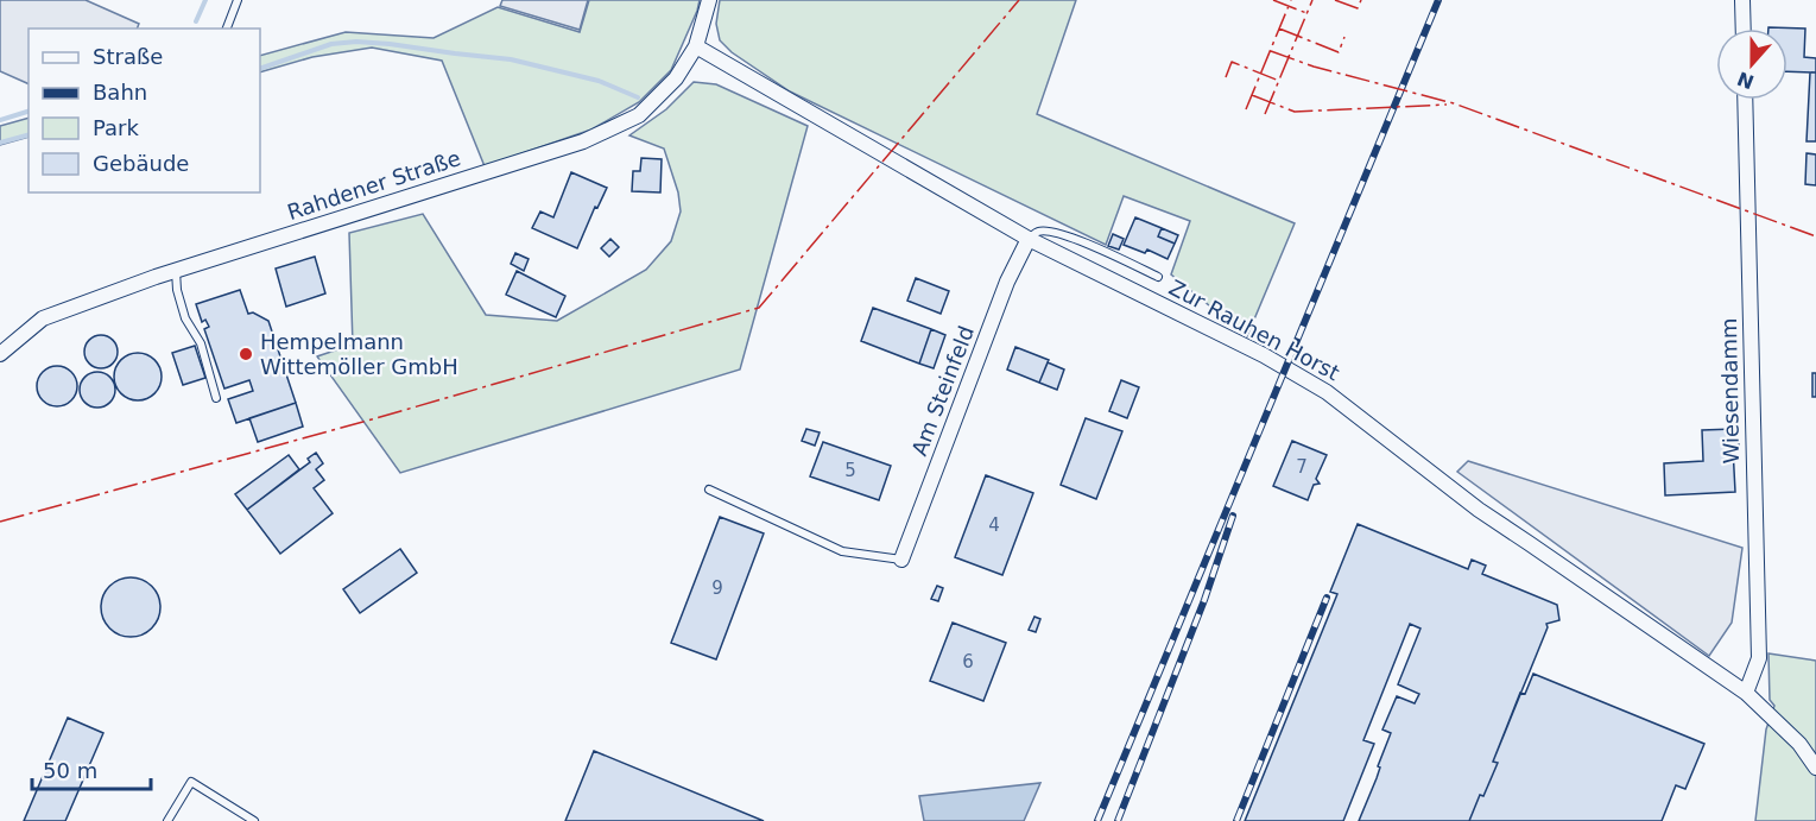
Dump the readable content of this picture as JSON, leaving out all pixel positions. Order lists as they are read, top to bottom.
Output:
{
  "streets": {
    "street": [
      "Rahdener Straße",
      "Zur Rauhen Horst",
      "Am Steinfeld",
      "Wiesendamm"
    ]
  },
  "crossings": [
    ["Rahdener Straße", "Zur Rauhen Horst"],
    ["Zur Rauhen Horst", "Am Steinfeld"],
    ["Zur Rauhen Horst", "Wiesendamm"]
  ],
  "places": ["Hempelmann Wittemöller GmbH"],
  "house_numbers": [
    "7",
    "5",
    "4",
    "9",
    "6"
  ],
  "legend": [
    "Straße",
    "Bahn",
    "Park",
    "Gebäude"
  ],
  "scale_bar": "50 m",
  "north": "bottom"
}
